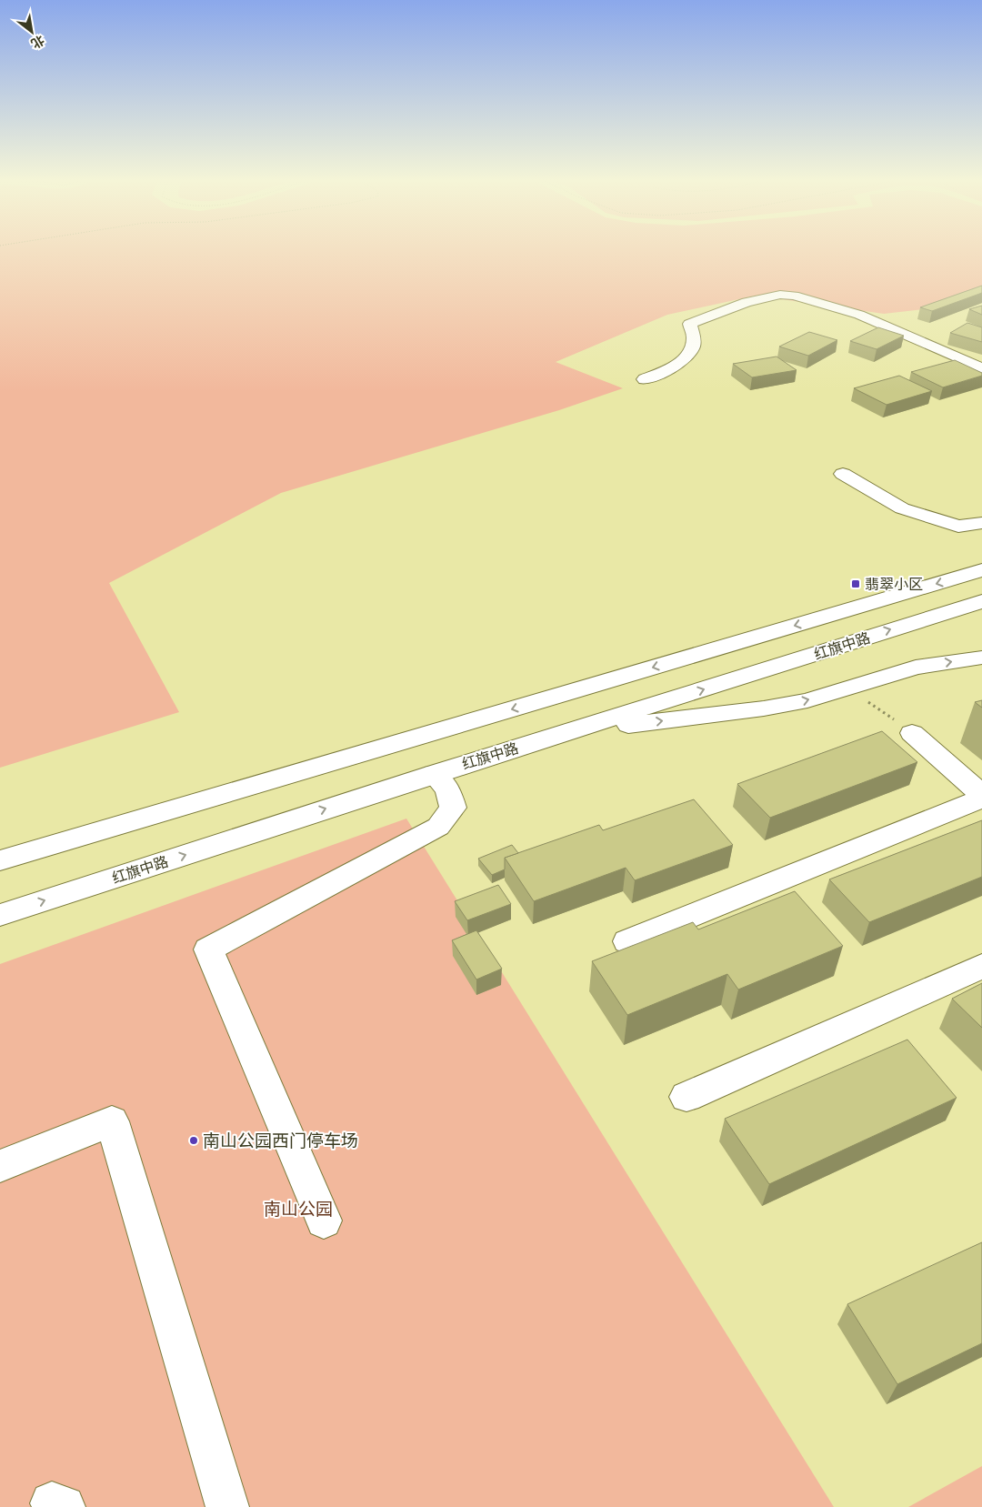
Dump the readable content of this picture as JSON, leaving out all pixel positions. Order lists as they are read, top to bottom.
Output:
{
  "streets": {
    "main road": ["红旗中路"]
  },
  "parks": ["南山公园"],
  "places": {
    "transit": ["翡翠小区"],
    "other": ["南山公园西门停车场"]
  },
  "north": "bottom right"
}
